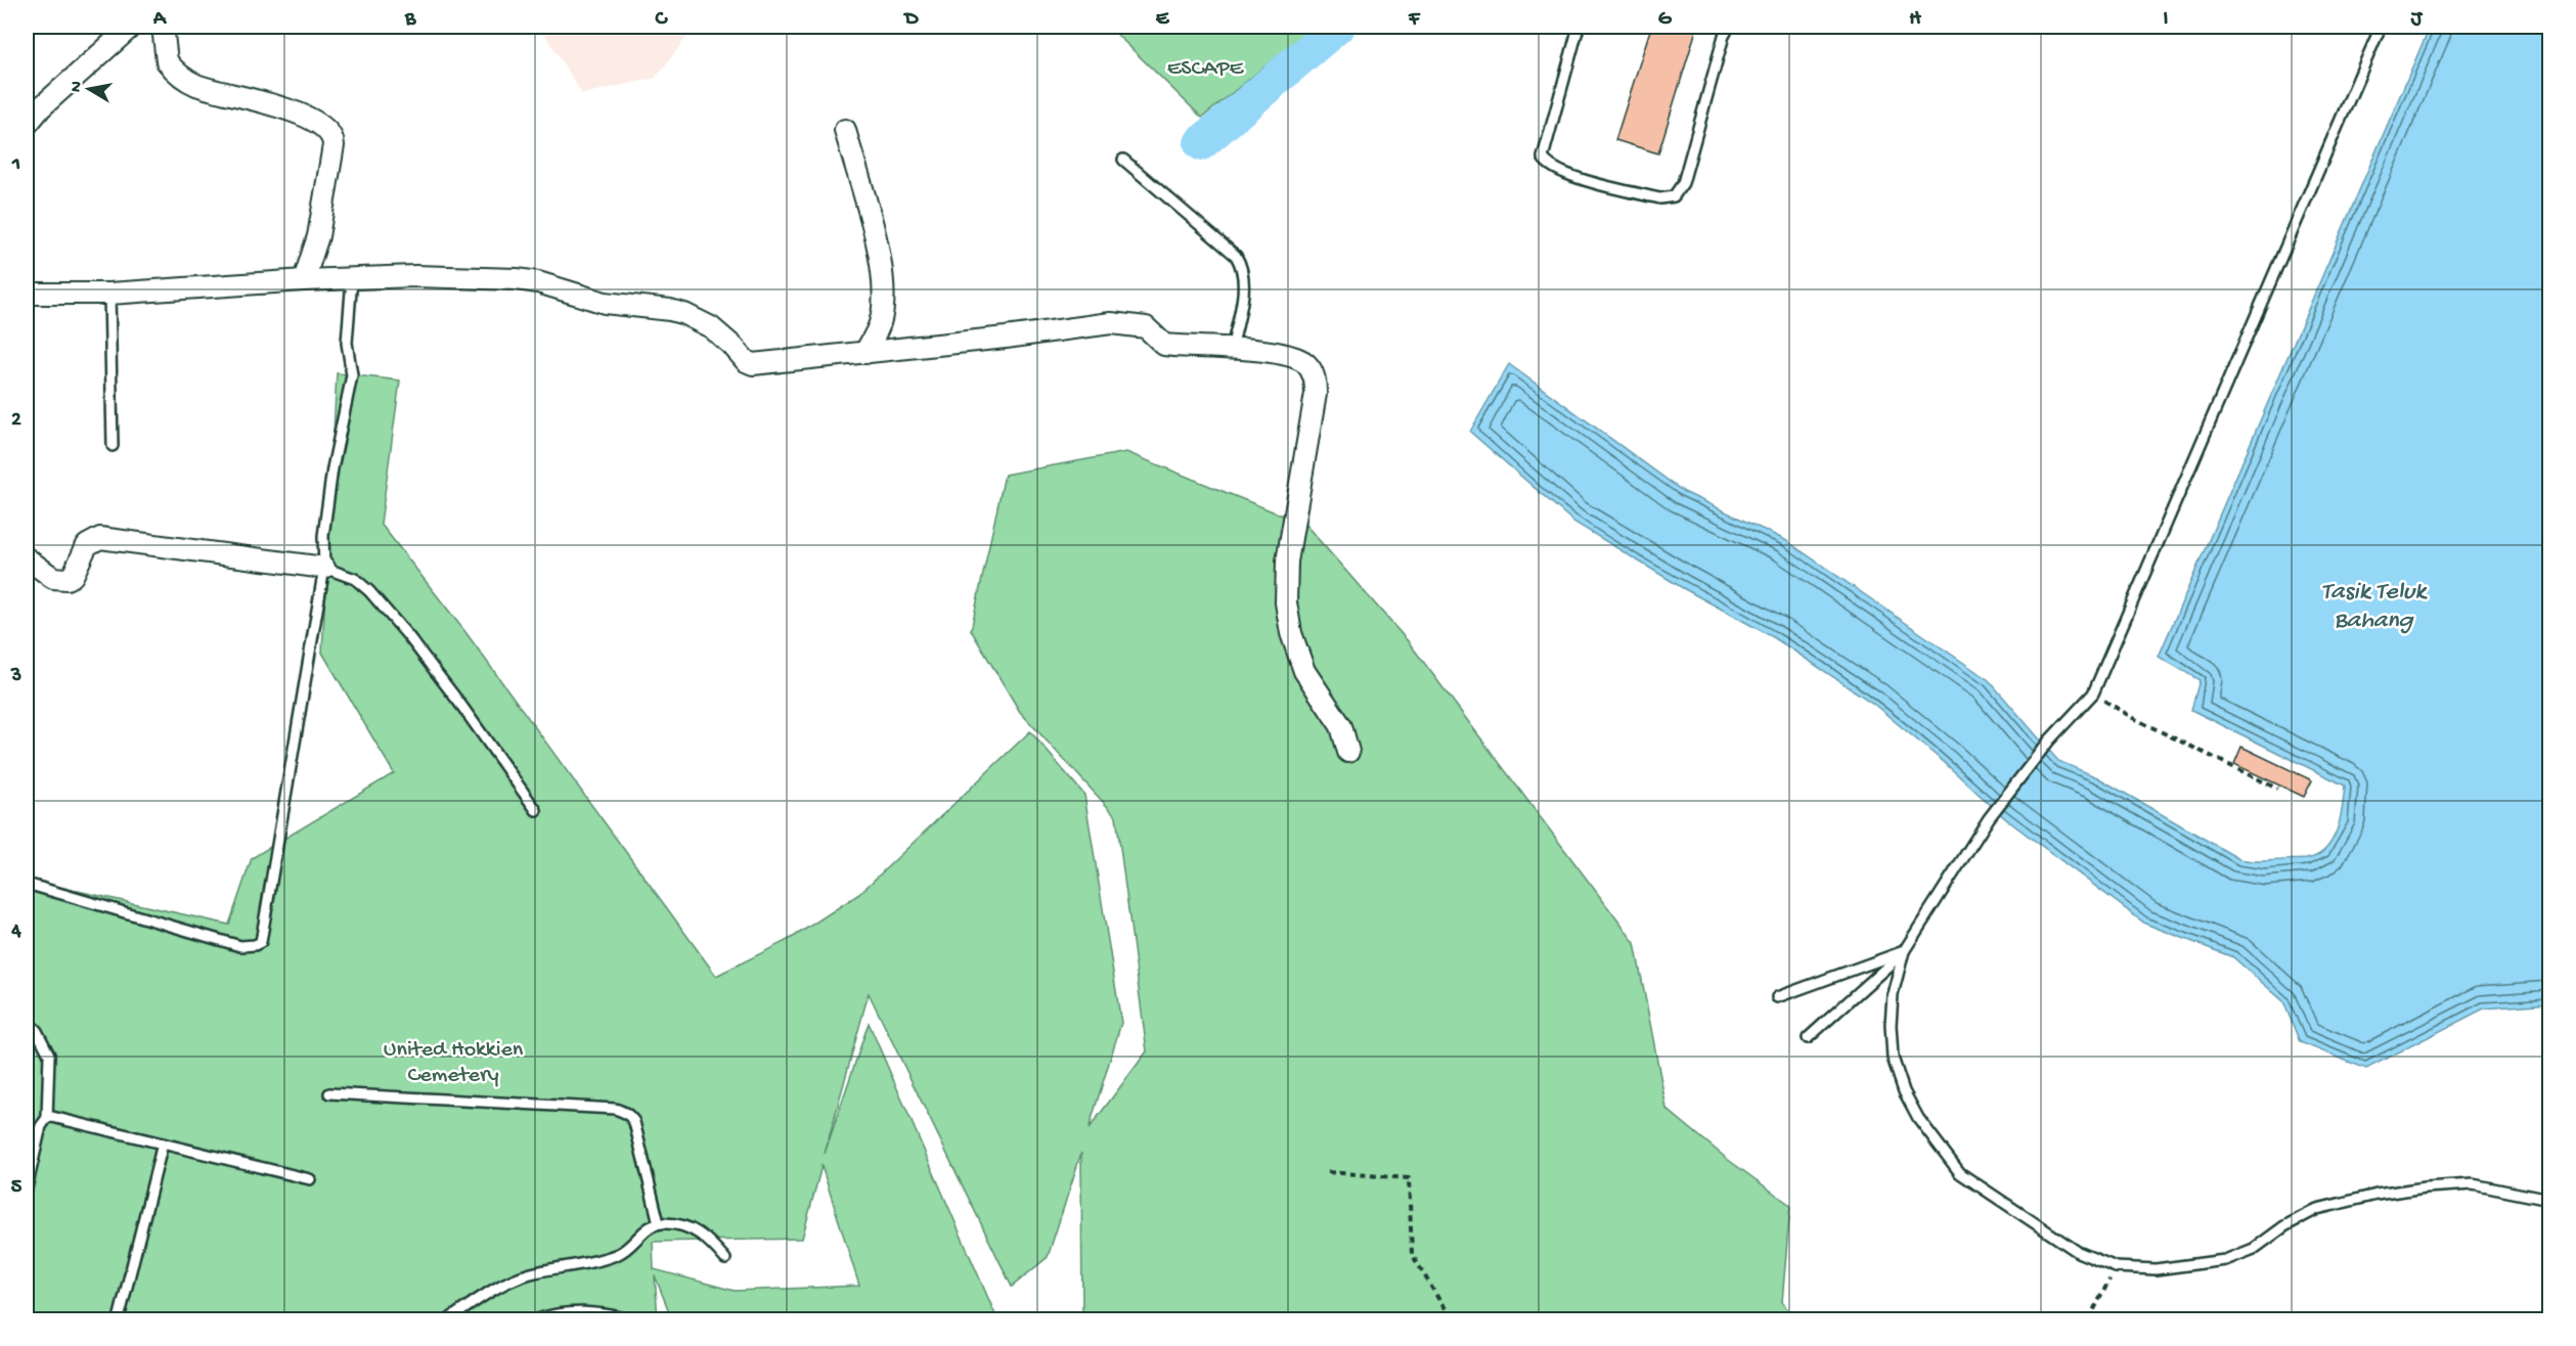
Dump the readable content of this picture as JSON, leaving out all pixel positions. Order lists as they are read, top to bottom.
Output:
{
  "water": ["Tasik Teluk Bahang"],
  "parks": ["ESCAPE", "United Hokkien Cemetery"],
  "north": "left",
  "grid": {
    "columns": [
      "A",
      "B",
      "C",
      "D",
      "E",
      "F",
      "G",
      "H",
      "I",
      "J"
    ],
    "rows": [
      "1",
      "2",
      "3",
      "4",
      "5"
    ]
  }
}
